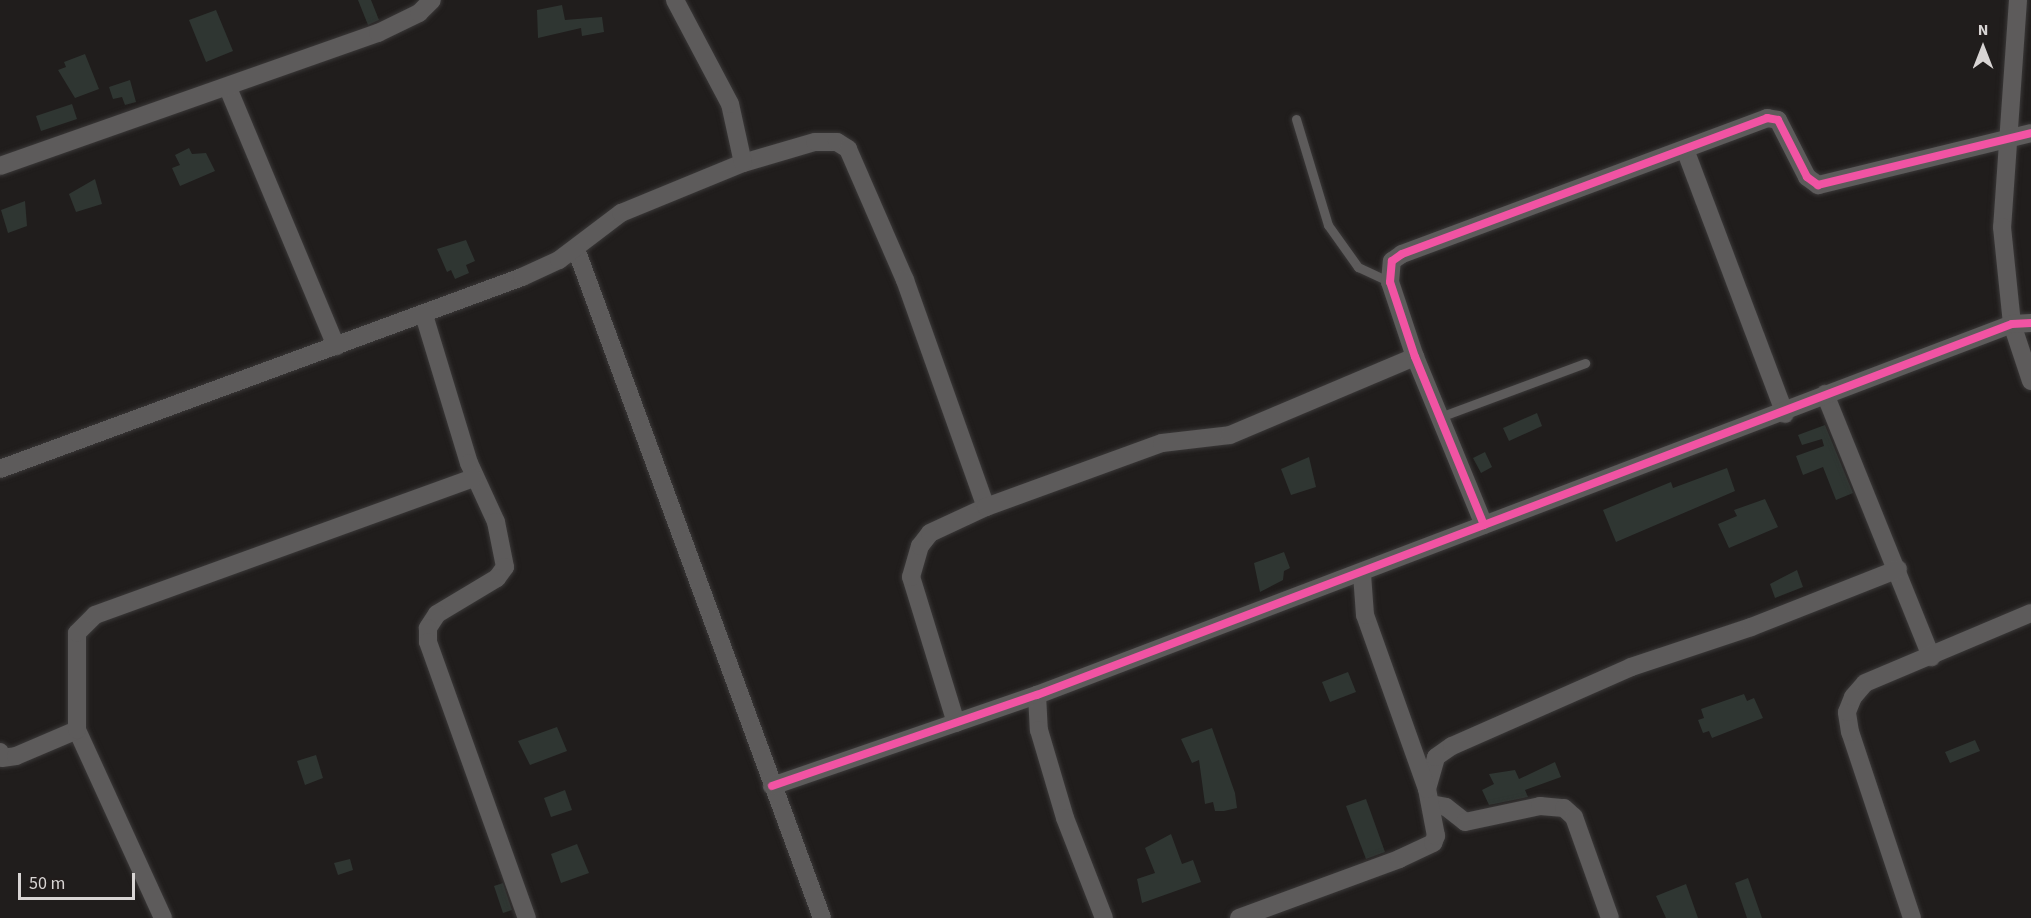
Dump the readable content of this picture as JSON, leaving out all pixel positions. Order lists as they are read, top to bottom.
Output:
{
  "scale_bar": "50 m",
  "north": "top"
}
